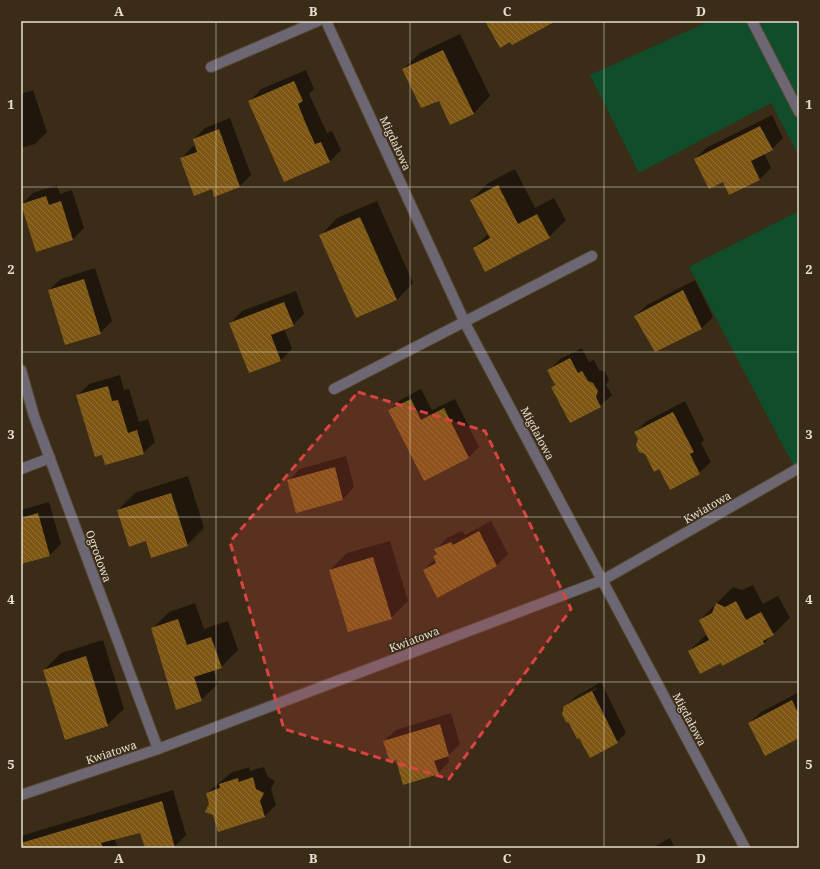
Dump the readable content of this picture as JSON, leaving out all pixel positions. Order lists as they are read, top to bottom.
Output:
{
  "streets": {
    "street": ["Migdałowa", "Kwiatowa", "Ogrodowa"]
  },
  "crossings": [
    ["Migdałowa", "Kwiatowa"],
    ["Kwiatowa", "Ogrodowa"]
  ],
  "grid": {
    "columns": [
      "A",
      "B",
      "C",
      "D"
    ],
    "rows": [
      "1",
      "2",
      "3",
      "4",
      "5"
    ]
  }
}
